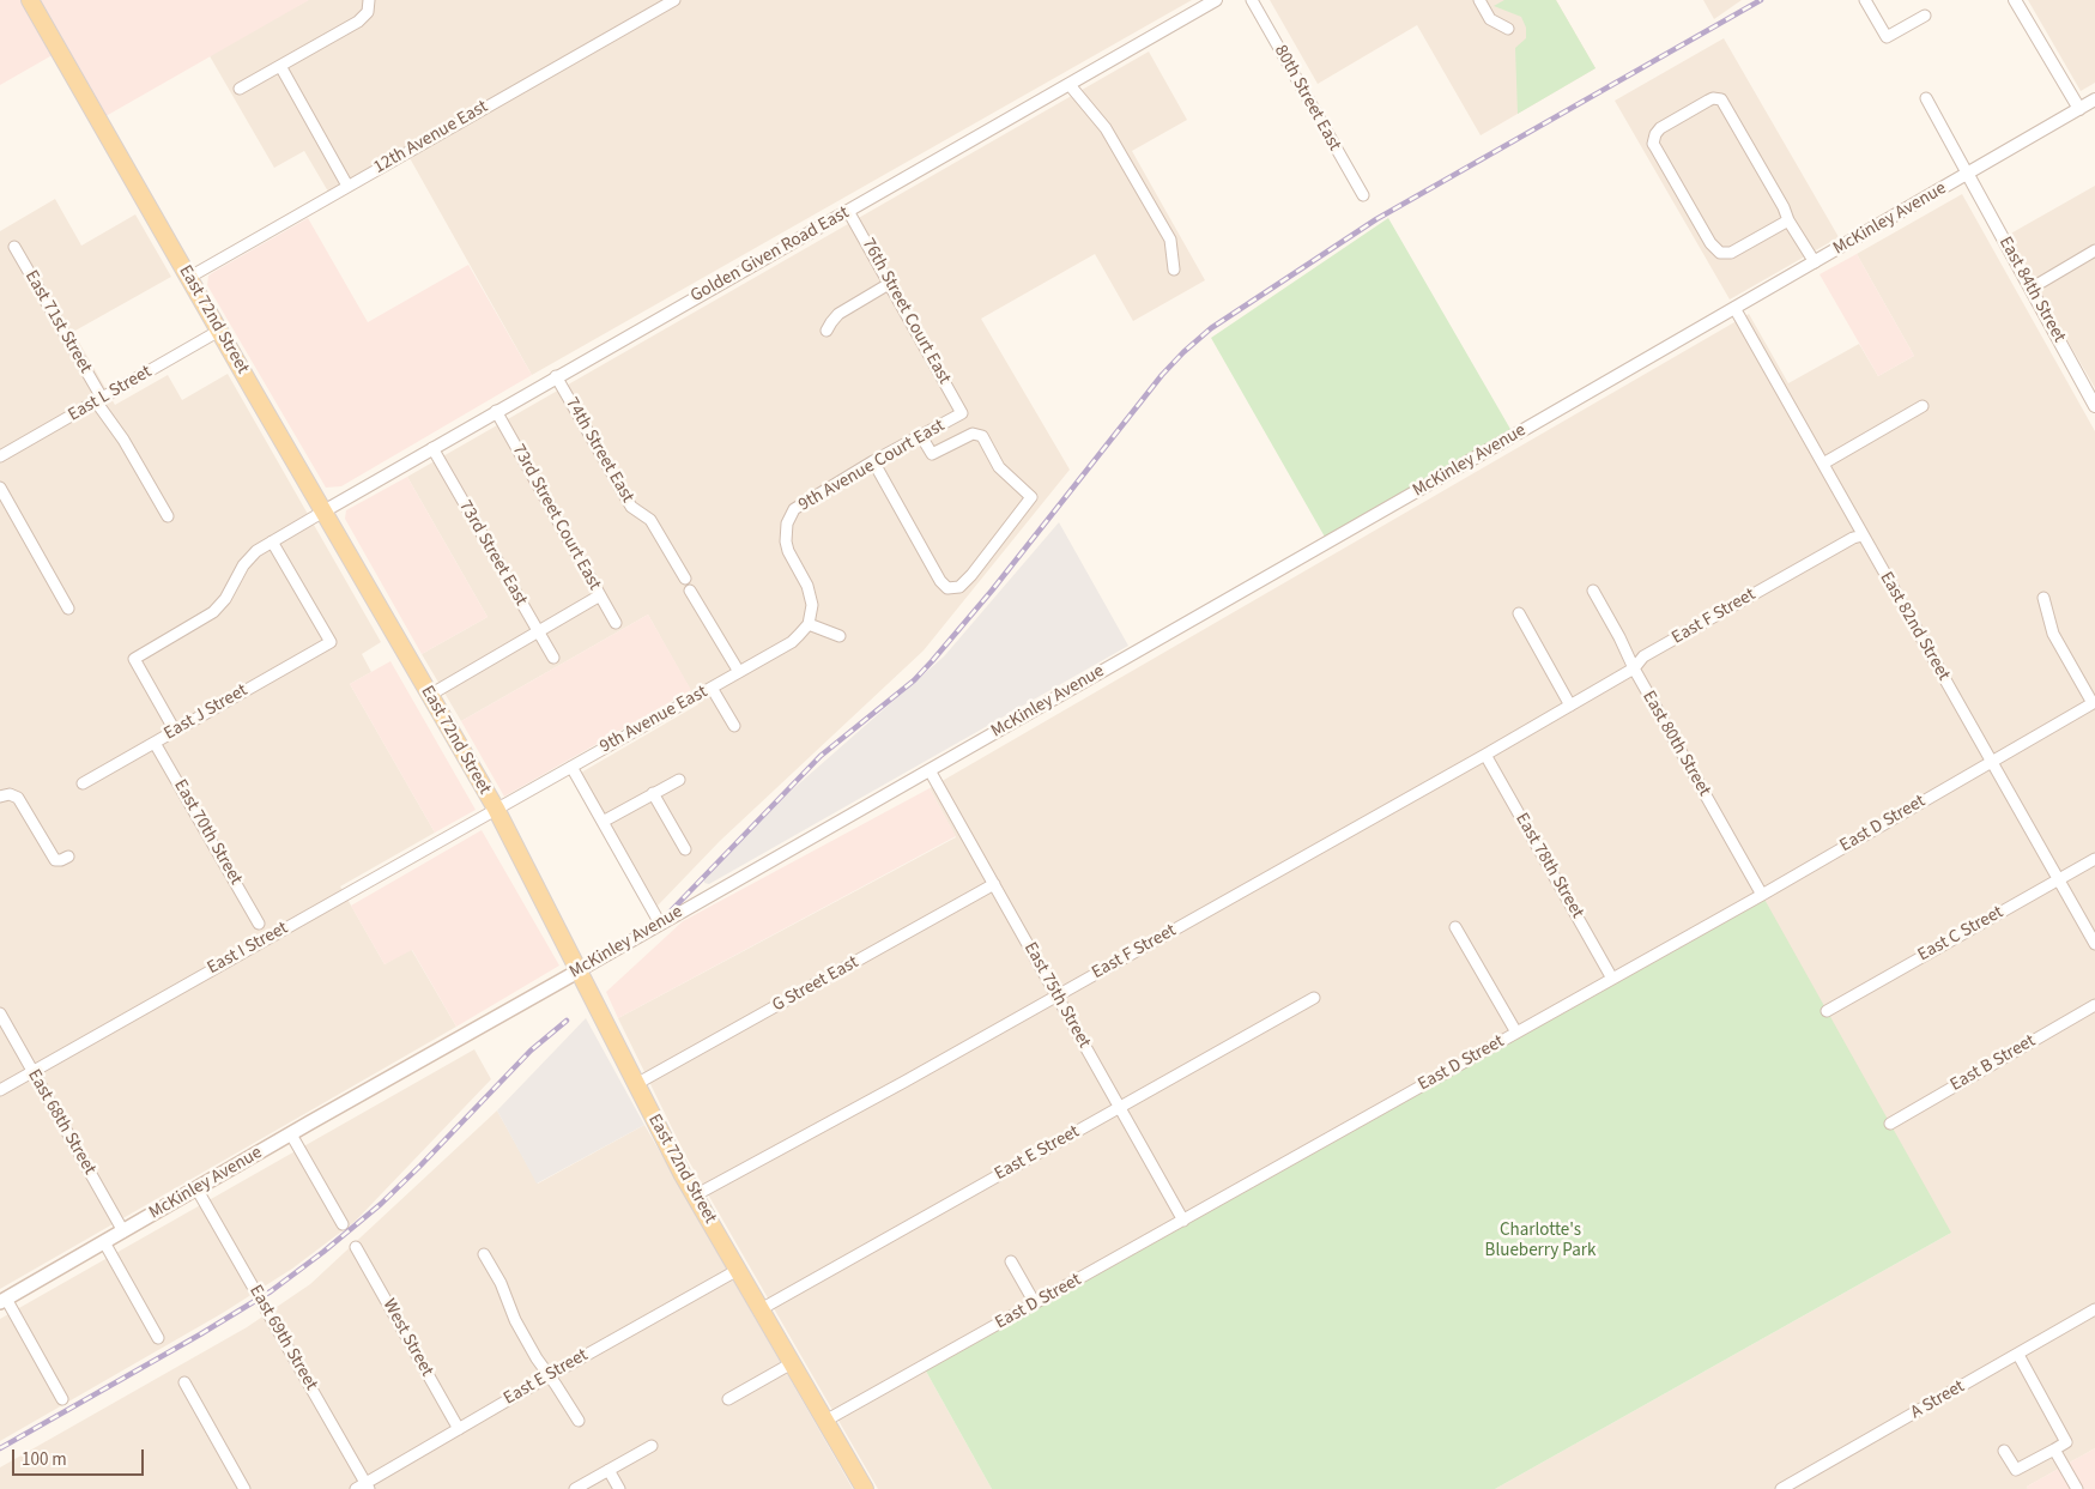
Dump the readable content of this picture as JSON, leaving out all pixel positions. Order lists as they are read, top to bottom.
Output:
{
  "streets": {
    "main road": ["McKinley Avenue", "East 72nd Street"],
    "street": [
      "80th Street East",
      "12th Avenue East",
      "Golden Given Road East",
      "East 84th Street",
      "76th Street Court East",
      "East 71st Street",
      "East L Street",
      "74th Street East",
      "9th Avenue Court East",
      "73rd Street Court East",
      "73rd Street East",
      "East F Street",
      "East 82nd Street",
      "East J Street",
      "9th Avenue East",
      "East 80th Street",
      "East D Street",
      "East 70th Street",
      "East 78th Street",
      "East C Street",
      "East I Street",
      "G Street East",
      "East 75th Street",
      "East B Street",
      "East 68th Street",
      "East E Street",
      "East 69th Street",
      "West Street",
      "A Street"
    ]
  },
  "crossings": [
    ["12th Avenue East", "East 72nd Street"],
    ["McKinley Avenue", "East 84th Street"],
    ["McKinley Avenue", "East 72nd Street"],
    ["McKinley Avenue", "East 82nd Street"],
    ["McKinley Avenue", "East 75th Street"],
    ["McKinley Avenue", "East 68th Street"],
    ["McKinley Avenue", "East 69th Street"],
    ["Golden Given Road East", "76th Street Court East"],
    ["Golden Given Road East", "East 72nd Street"],
    ["Golden Given Road East", "74th Street East"],
    ["Golden Given Road East", "73rd Street Court East"],
    ["Golden Given Road East", "73rd Street East"],
    ["76th Street Court East", "9th Avenue Court East"],
    ["East 72nd Street", "East L Street"],
    ["East 72nd Street", "East F Street"],
    ["East 72nd Street", "9th Avenue East"],
    ["East 72nd Street", "East D Street"],
    ["East 72nd Street", "East I Street"],
    ["East 72nd Street", "G Street East"],
    ["East 72nd Street", "East E Street"],
    ["East 71st Street", "East L Street"],
    ["9th Avenue Court East", "9th Avenue East"],
    ["East F Street", "East 82nd Street"],
    ["East F Street", "East 80th Street"],
    ["East F Street", "East 78th Street"],
    ["East F Street", "East 75th Street"],
    ["East 82nd Street", "East D Street"],
    ["East 82nd Street", "East C Street"],
    ["East J Street", "East 70th Street"],
    ["9th Avenue East", "East I Street"],
    ["East 80th Street", "East D Street"],
    ["East D Street", "East 78th Street"],
    ["East D Street", "East 75th Street"],
    ["East I Street", "East 68th Street"],
    ["G Street East", "East 75th Street"],
    ["East 75th Street", "East E Street"],
    ["East E Street", "East 69th Street"],
    ["East E Street", "West Street"]
  ],
  "parks": ["Charlotte's Blueberry Park"],
  "scale_bar": "100 m"
}
